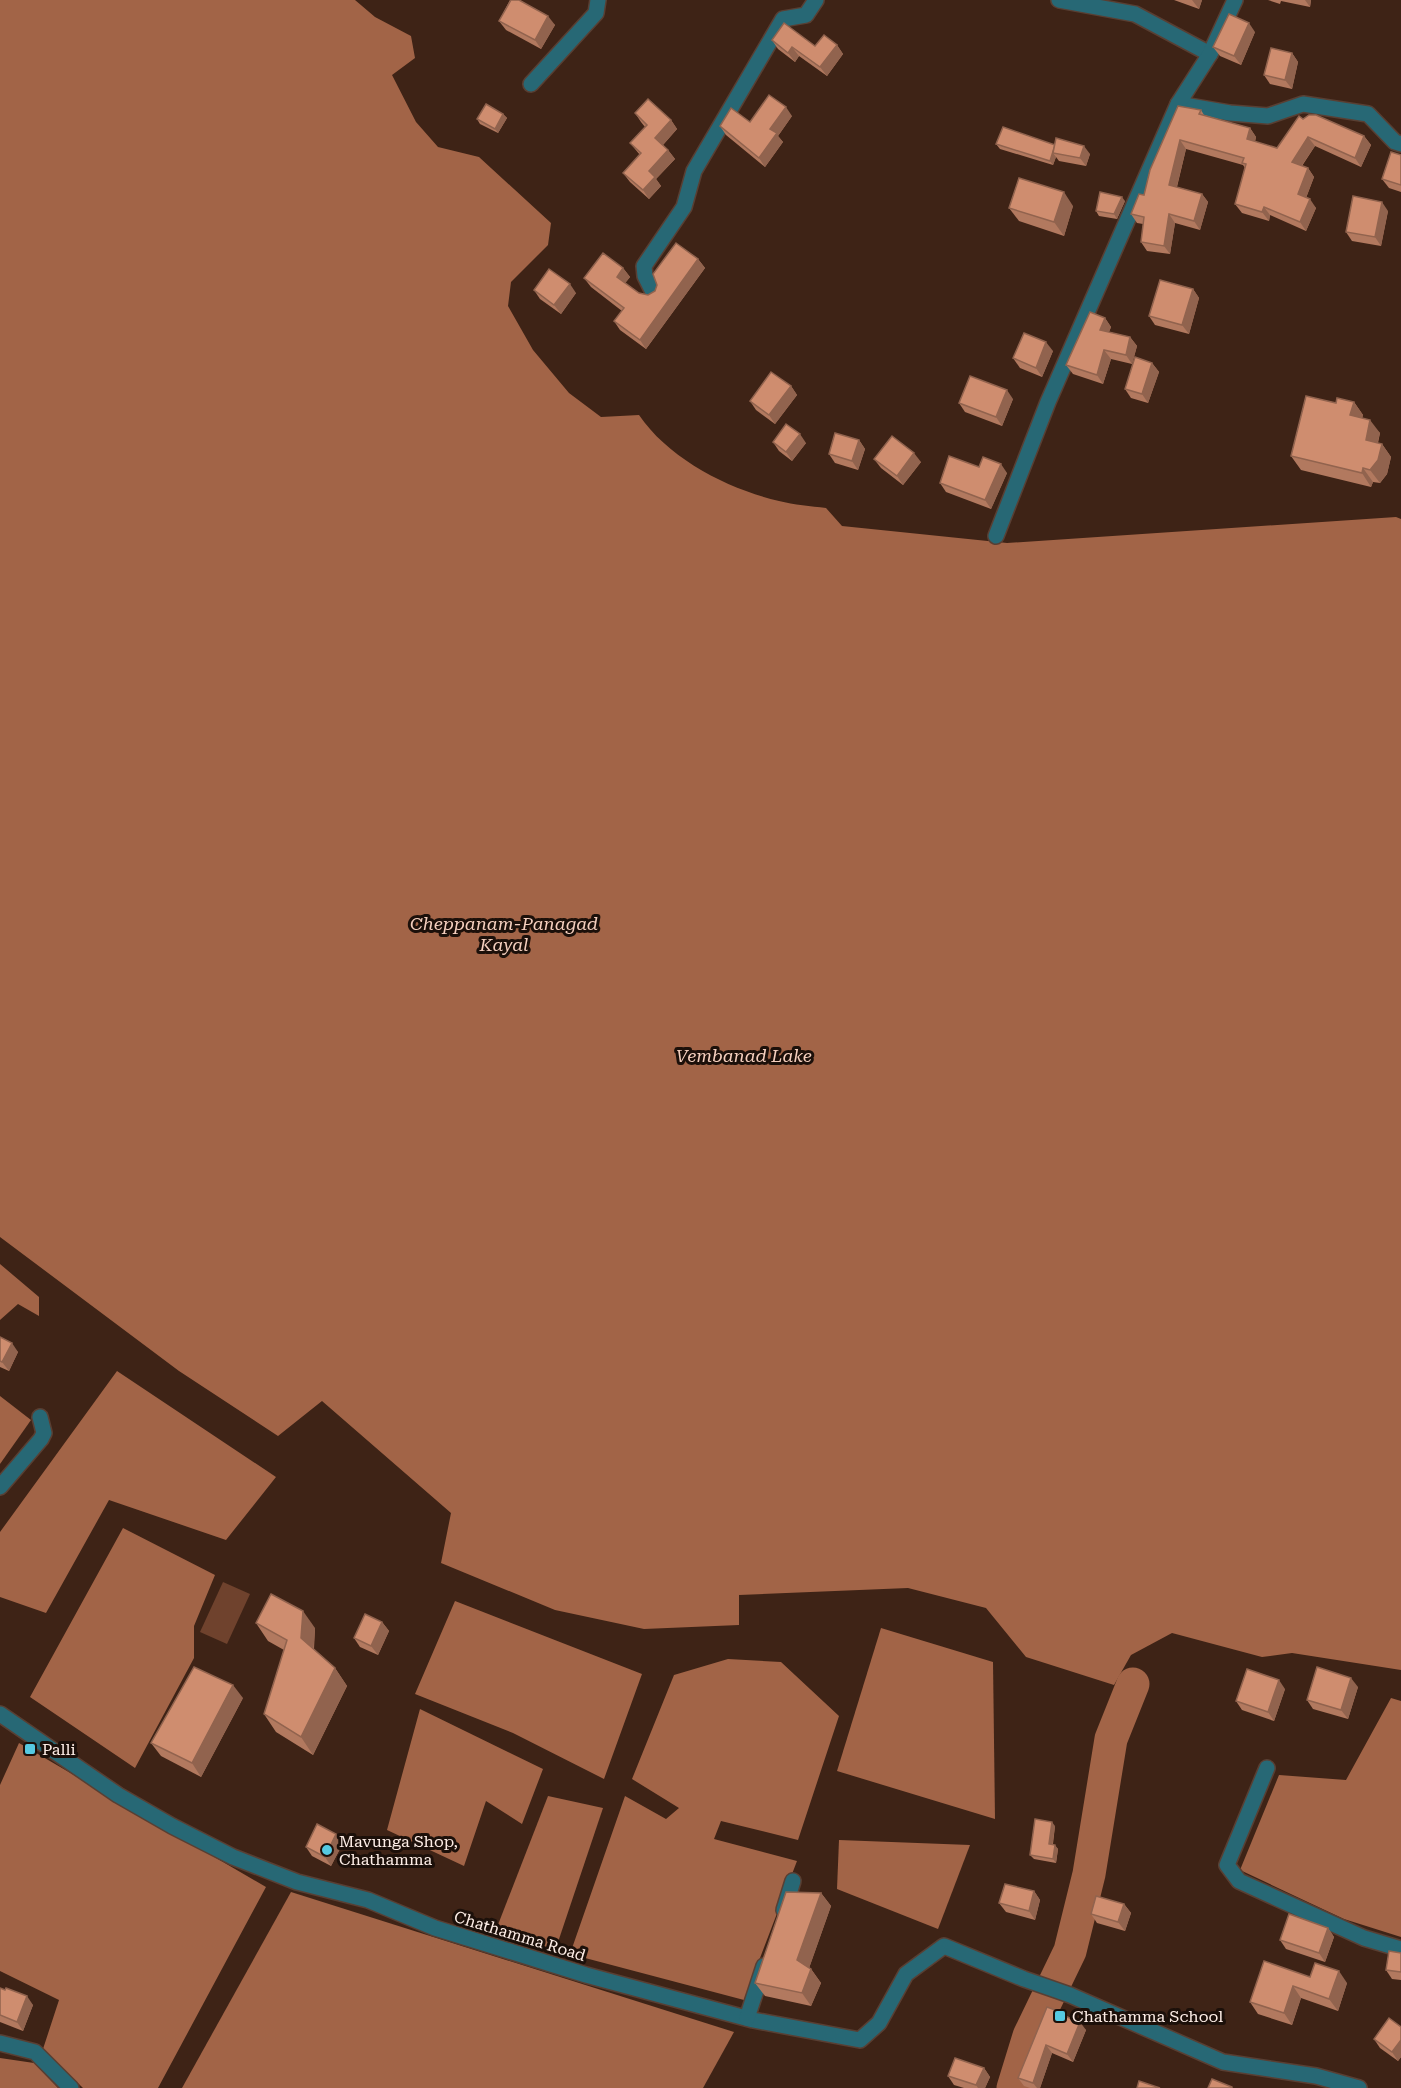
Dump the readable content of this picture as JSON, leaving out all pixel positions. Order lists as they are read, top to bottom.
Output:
{
  "streets": {
    "street": ["Chathamma Road"]
  },
  "water": ["Cheppanam-Panagad Kayal", "Vembanad Lake"],
  "places": {
    "transit": ["Palli", "Chathamma School"],
    "other": ["Mavunga Shop, Chathamma"]
  }
}
